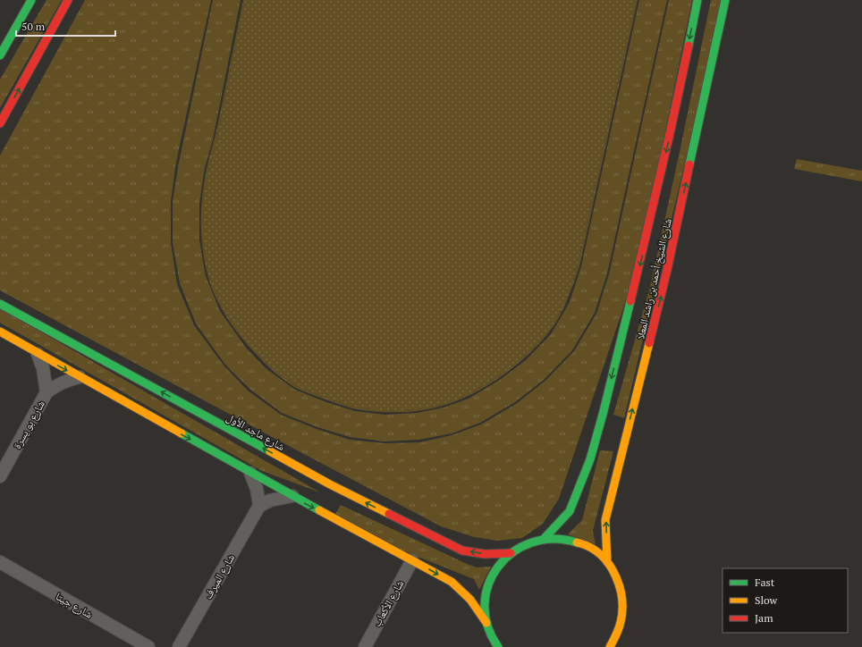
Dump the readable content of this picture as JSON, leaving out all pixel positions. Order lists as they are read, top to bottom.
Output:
{
  "streets": {
    "main road": ["شارع الشيخ أحمد بن راشد المعلا", "شارع ماجد الأول"],
    "street": [
      "شارع بو يسرة",
      "شارع الميرف",
      "شارع الأكعاب",
      "شارع جيتا"
    ]
  },
  "legend": ["Fast", "Slow", "Jam"],
  "scale_bar": "50 m"
}
